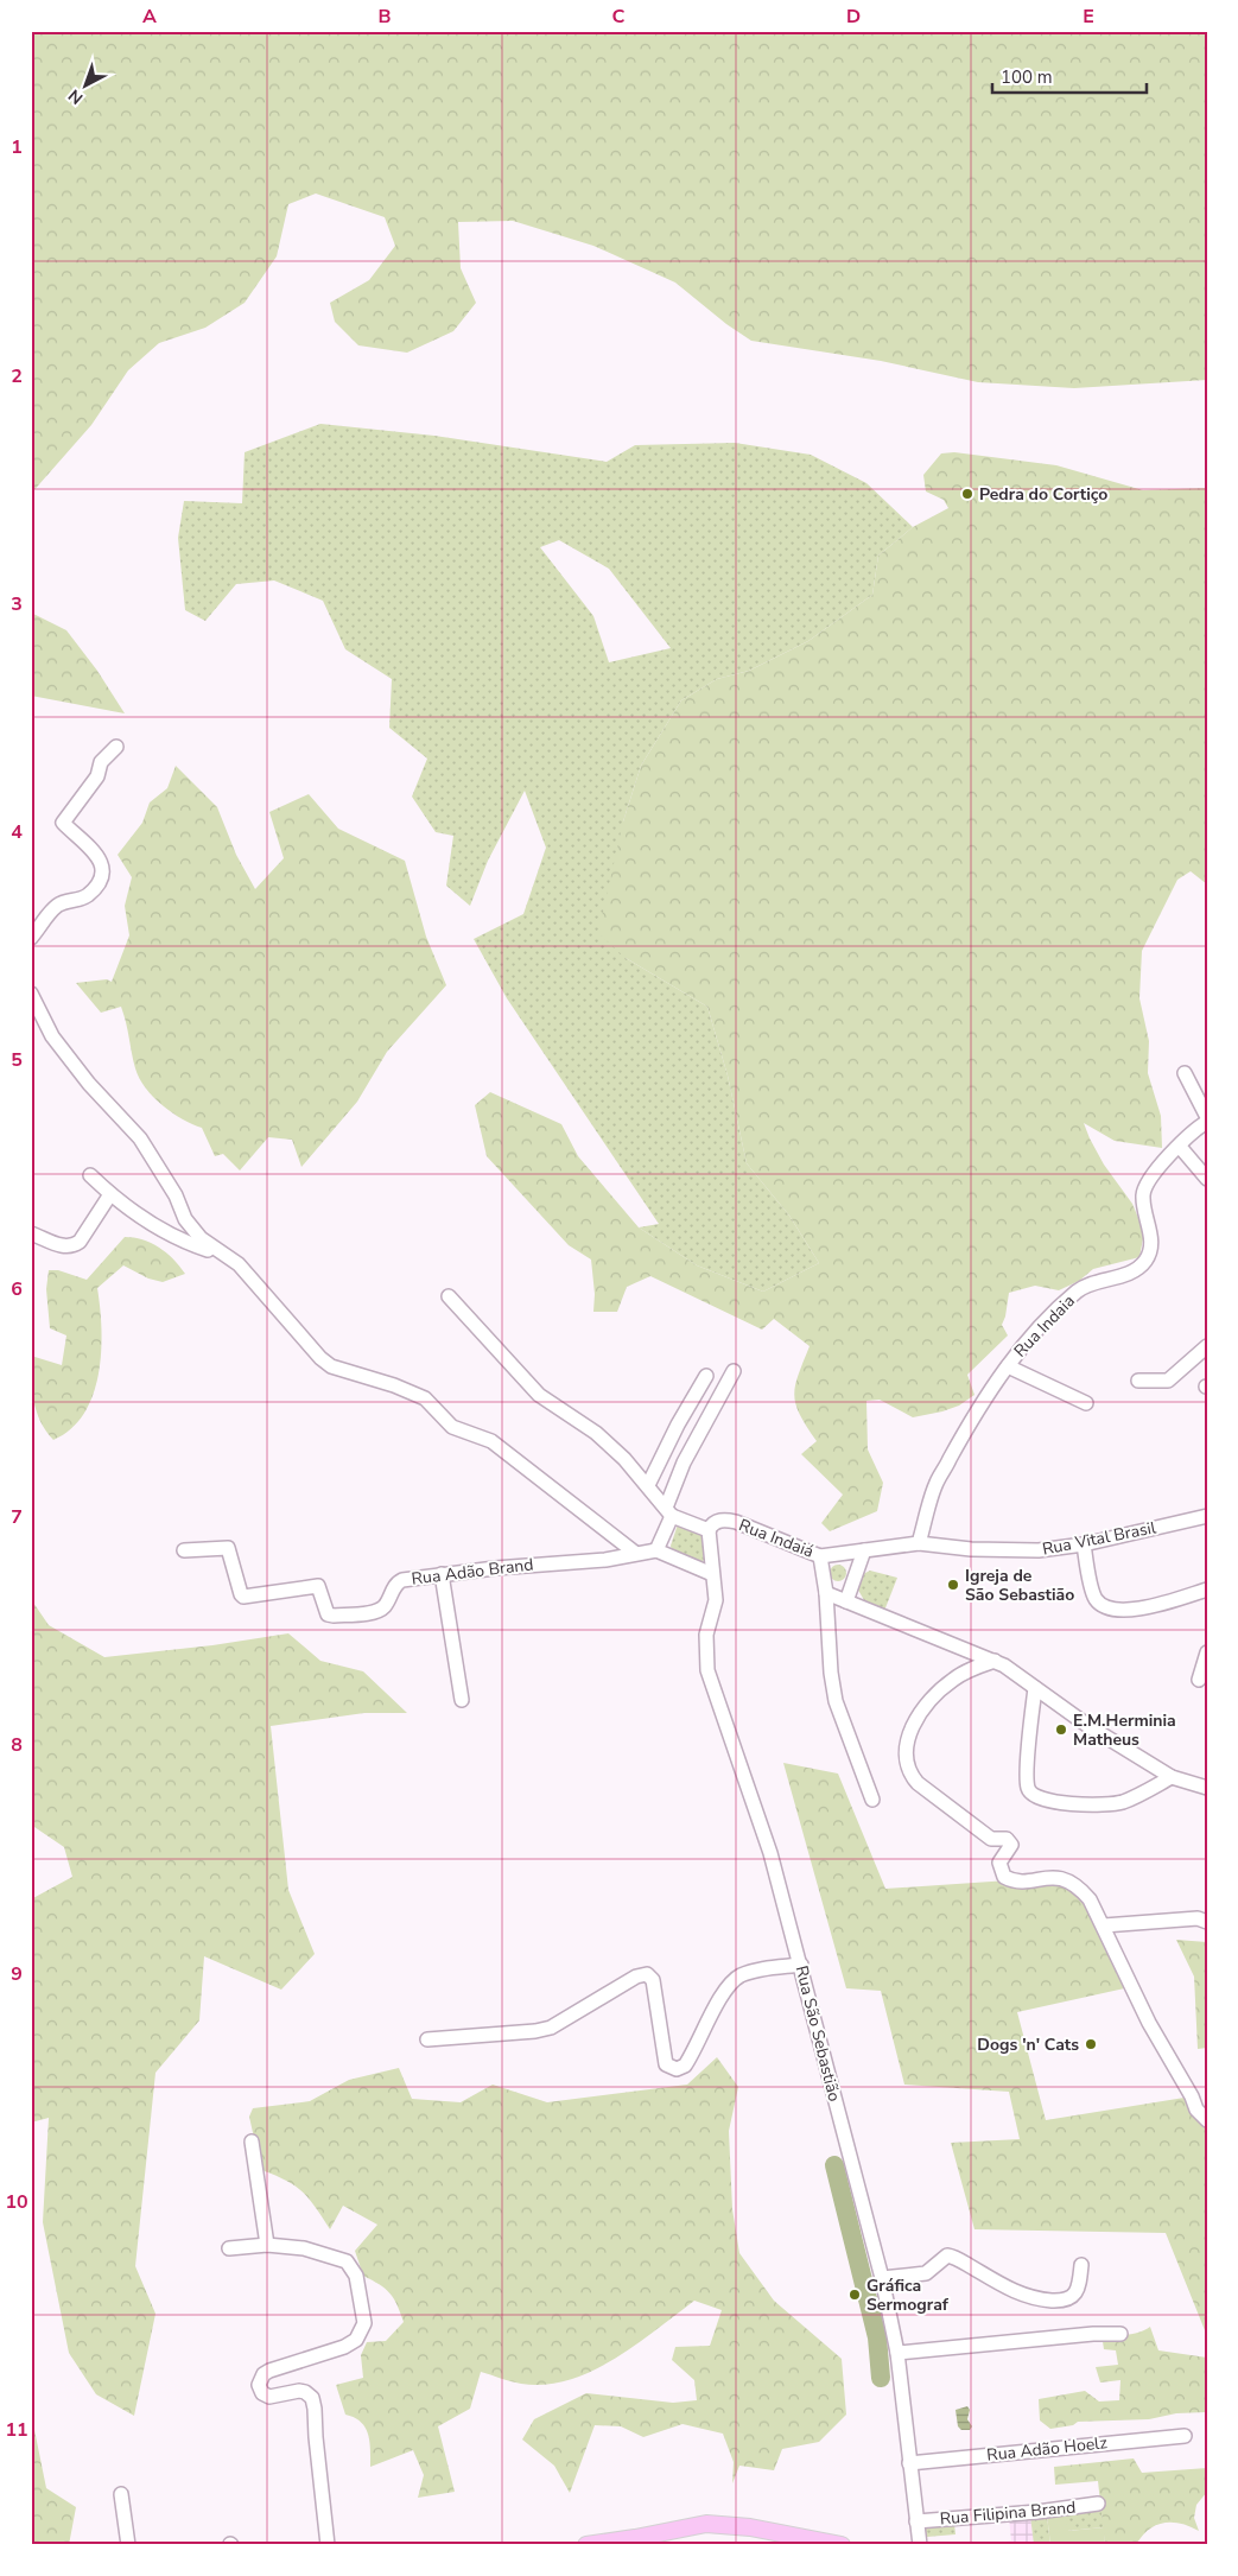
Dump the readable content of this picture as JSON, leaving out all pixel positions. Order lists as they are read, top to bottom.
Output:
{
  "streets": {
    "street": [
      "Rua Indaia",
      "Rua Indaiá",
      "Rua Vital Brasil",
      "Rua Adão Brand",
      "Rua São Sebastião",
      "Rua Adão Hoelz",
      "Rua Filipina Brand"
    ]
  },
  "crossings": [
    ["Rua Indaia", "Rua Indaiá"],
    ["Rua Indaia", "Rua Vital Brasil"],
    ["Rua Indaiá", "Rua Vital Brasil"],
    ["Rua Indaiá", "Rua São Sebastião"],
    ["Rua São Sebastião", "Rua Adão Hoelz"],
    ["Rua São Sebastião", "Rua Filipina Brand"]
  ],
  "places": [
    "Pedra do Cortiço",
    "Igreja de São Sebastião",
    "E.M.Herminia Matheus",
    "Dogs 'n' Cats",
    "Gráfica Sermograf"
  ],
  "scale_bar": "100 m",
  "north": "bottom left",
  "grid": {
    "columns": [
      "A",
      "B",
      "C",
      "D",
      "E"
    ],
    "rows": [
      "1",
      "2",
      "3",
      "4",
      "5",
      "6",
      "7",
      "8",
      "9",
      "10",
      "11"
    ]
  }
}
